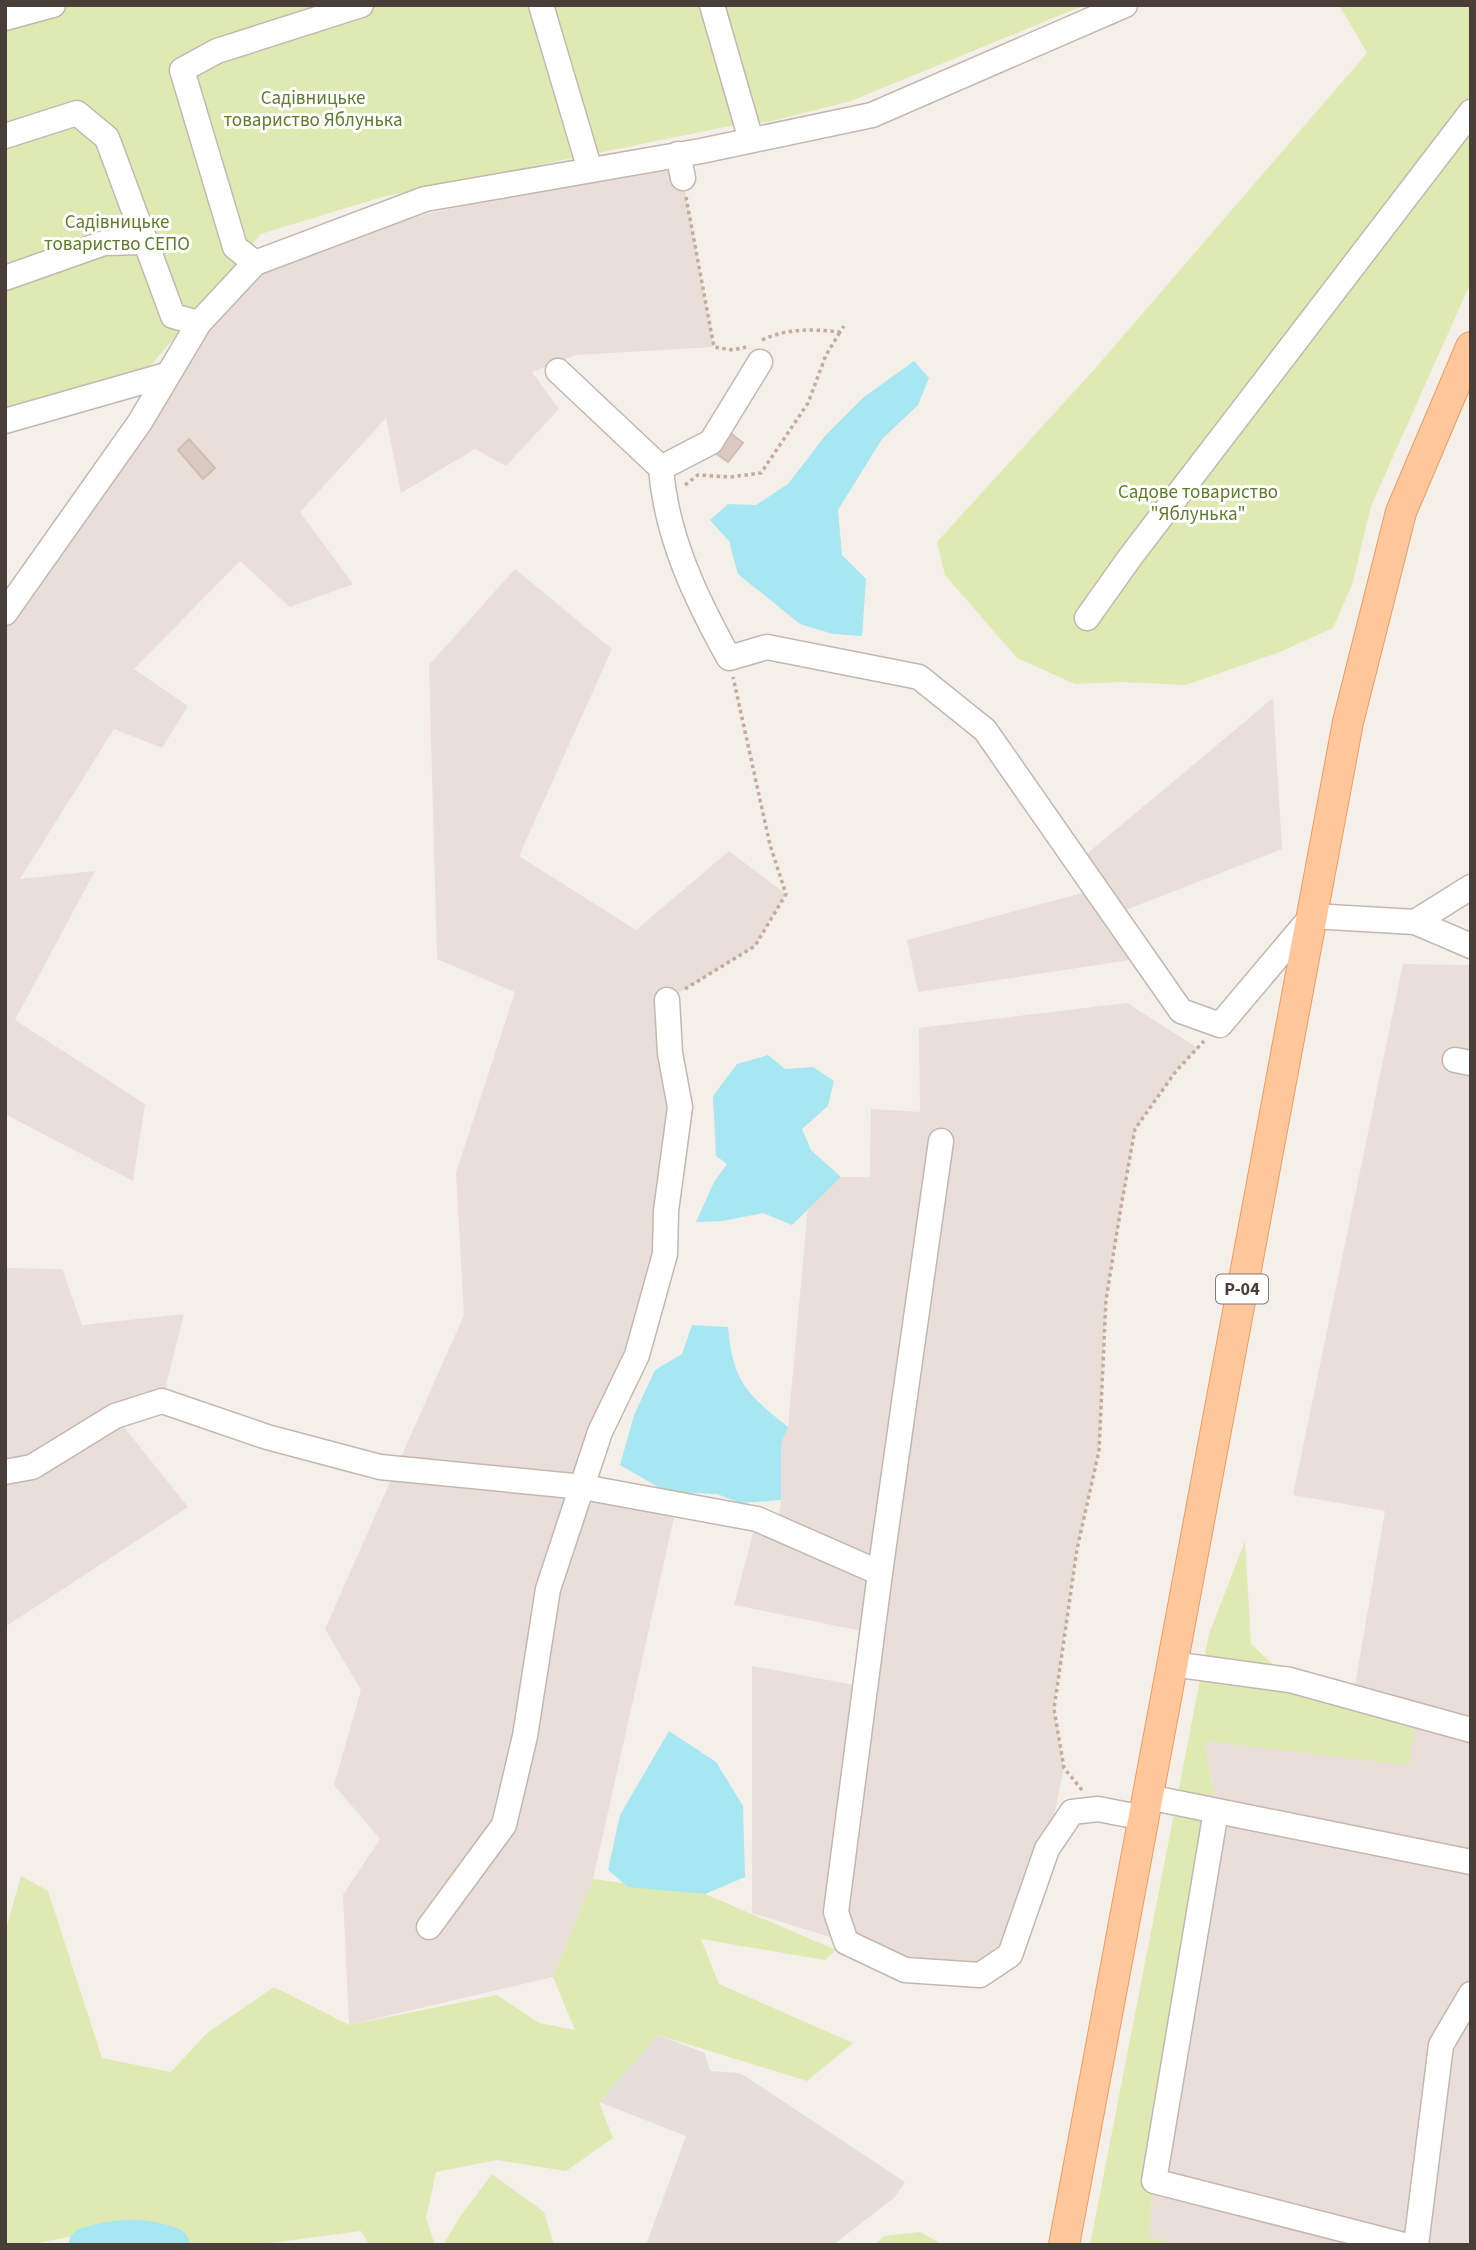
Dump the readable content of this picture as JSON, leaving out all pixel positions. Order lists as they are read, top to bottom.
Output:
{
  "streets": {
    "main road": ["Р-04"]
  },
  "parks": ["Садівницьке товариство Яблунька", "Садівницьке товариство СЕПО", "Садове товариство \"Яблунька\""]
}
